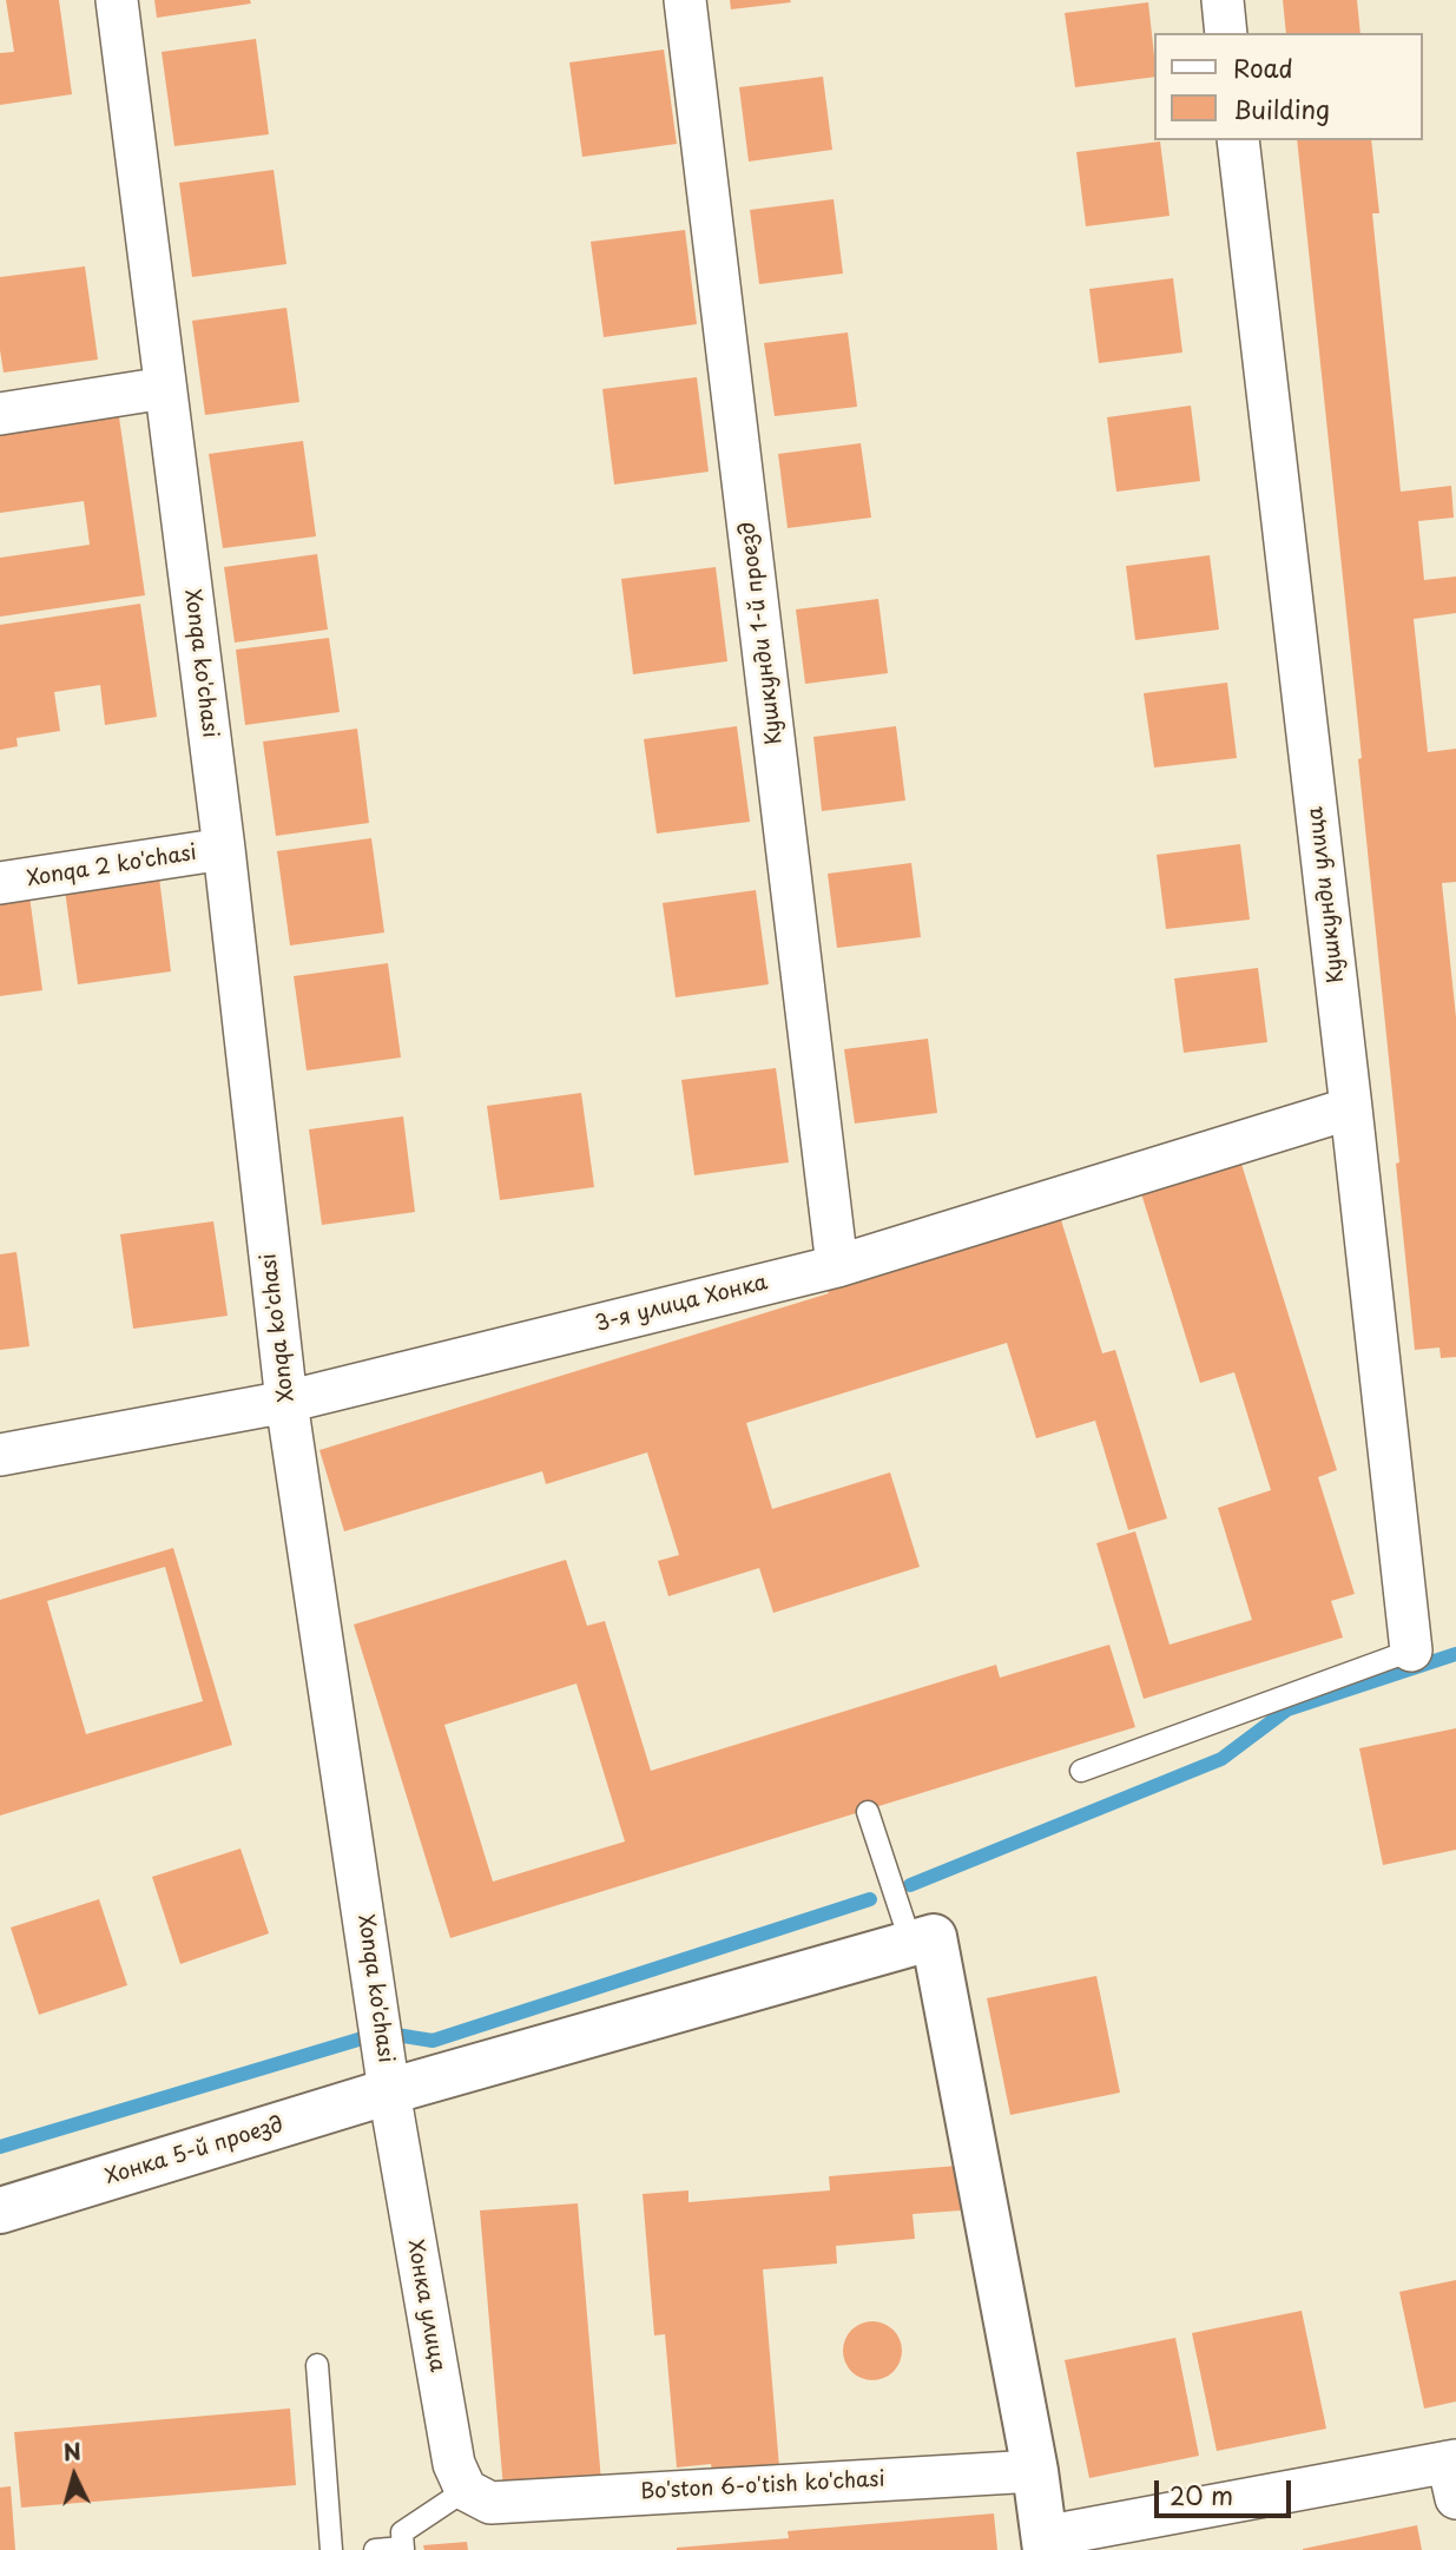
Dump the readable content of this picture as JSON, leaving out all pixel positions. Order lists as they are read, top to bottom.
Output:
{
  "streets": {
    "street": [
      "Кушкунди 1-й проезд",
      "Xonqa ko'chasi",
      "Xonqa 2 ko'chasi",
      "Кушкунди улица",
      "3-я улица Хонка",
      "Хонка 5-й проезд",
      "Хонка улица",
      "Bo'ston 6-o'tish ko'chasi"
    ]
  },
  "crossings": [
    ["Кушкунди 1-й проезд", "3-я улица Хонка"],
    ["Xonqa ko'chasi", "Xonqa 2 ko'chasi"],
    ["Xonqa ko'chasi", "3-я улица Хонка"],
    ["Xonqa ko'chasi", "Хонка 5-й проезд"],
    ["Xonqa ko'chasi", "Хонка улица"],
    ["Кушкунди улица", "3-я улица Хонка"],
    ["Хонка 5-й проезд", "Хонка улица"],
    ["Хонка улица", "Bo'ston 6-o'tish ko'chasi"]
  ],
  "legend": ["Road", "Building"],
  "scale_bar": "20 m",
  "north": "top"
}
